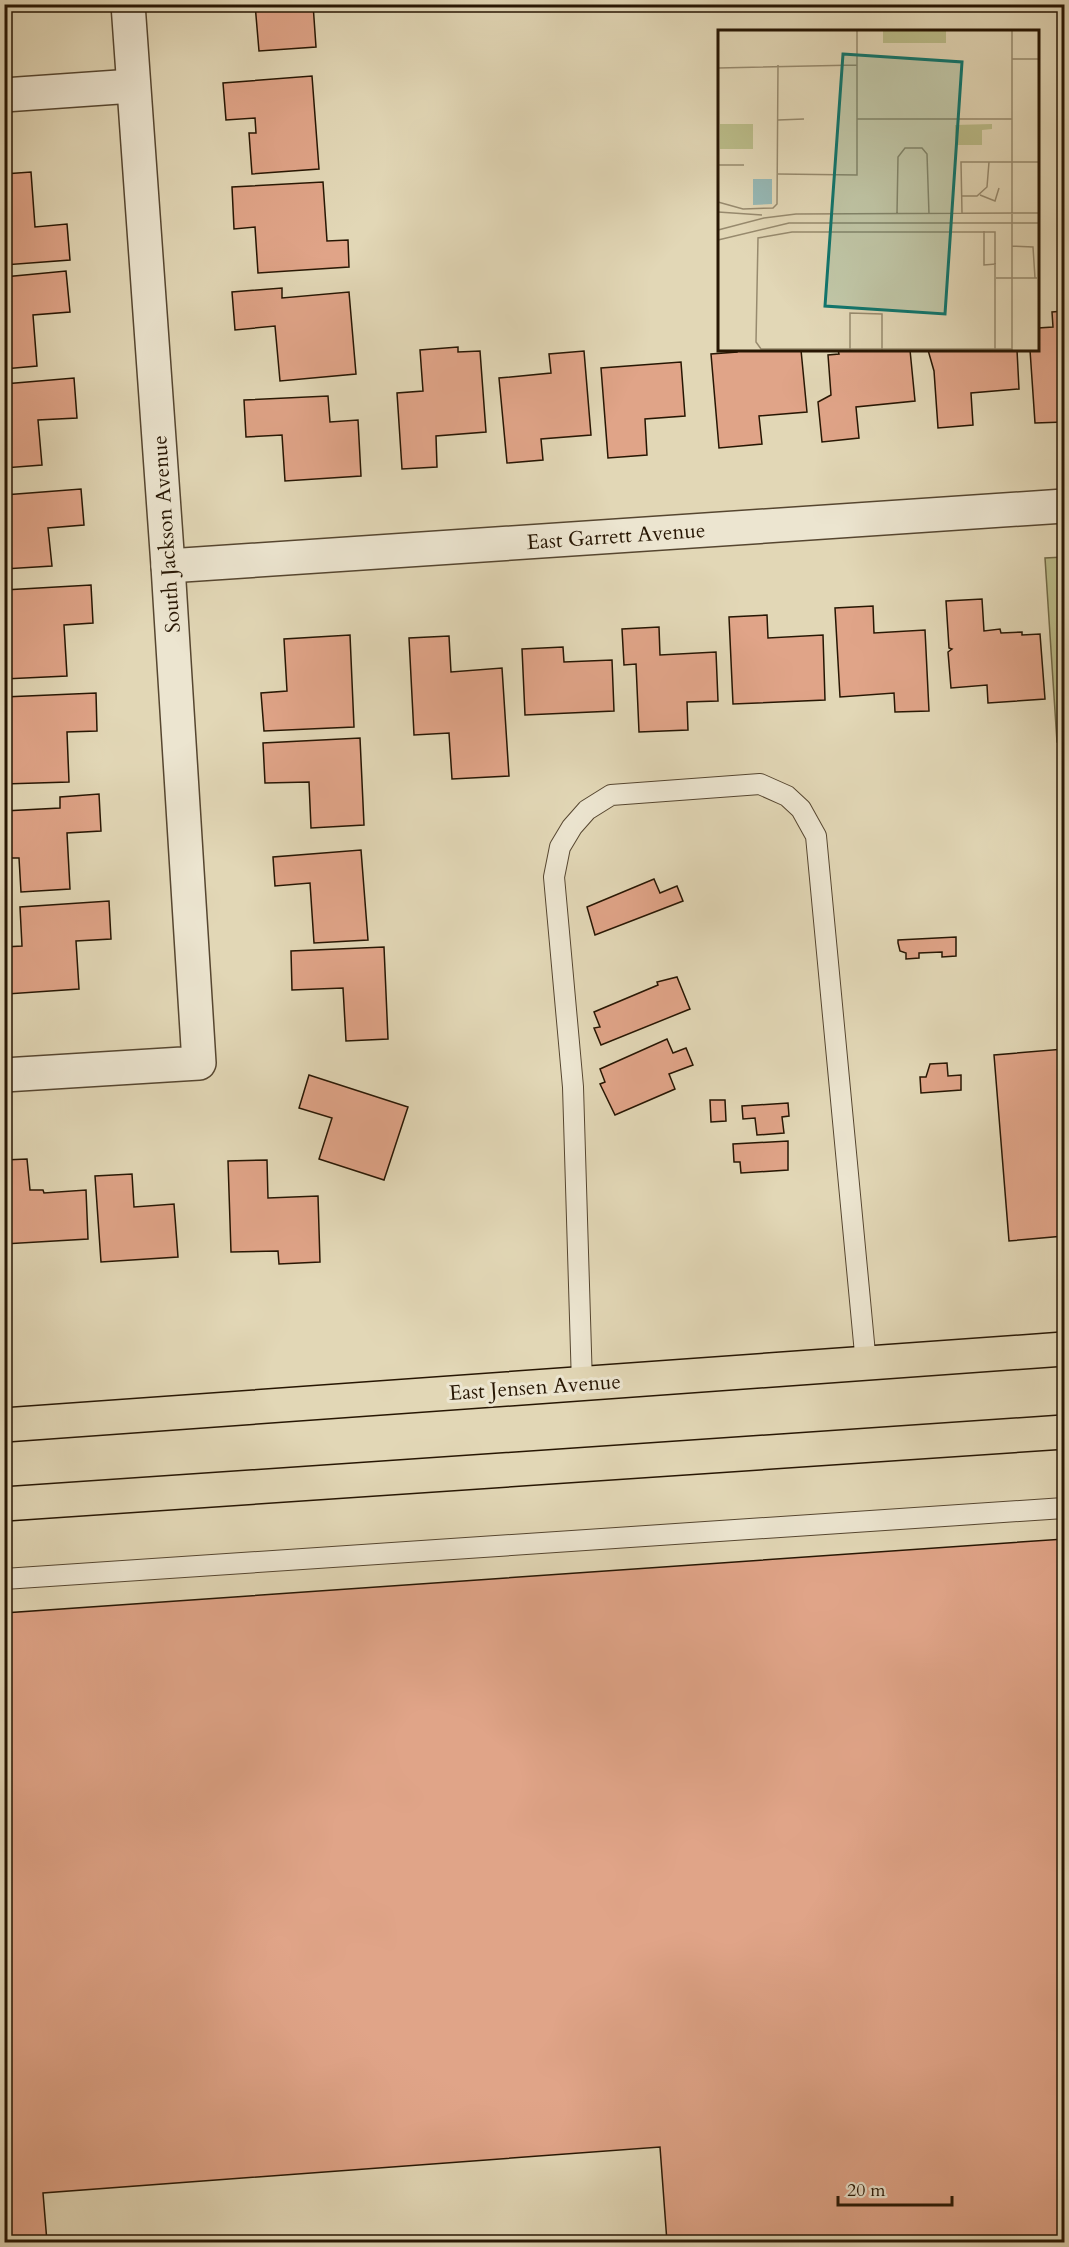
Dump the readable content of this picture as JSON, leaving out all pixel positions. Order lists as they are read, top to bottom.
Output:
{
  "streets": {
    "main road": ["East Jensen Avenue"],
    "street": ["South Jackson Avenue", "East Garrett Avenue"]
  },
  "crossings": [
    ["South Jackson Avenue", "East Garrett Avenue"]
  ],
  "scale_bar": "20 m"
}
